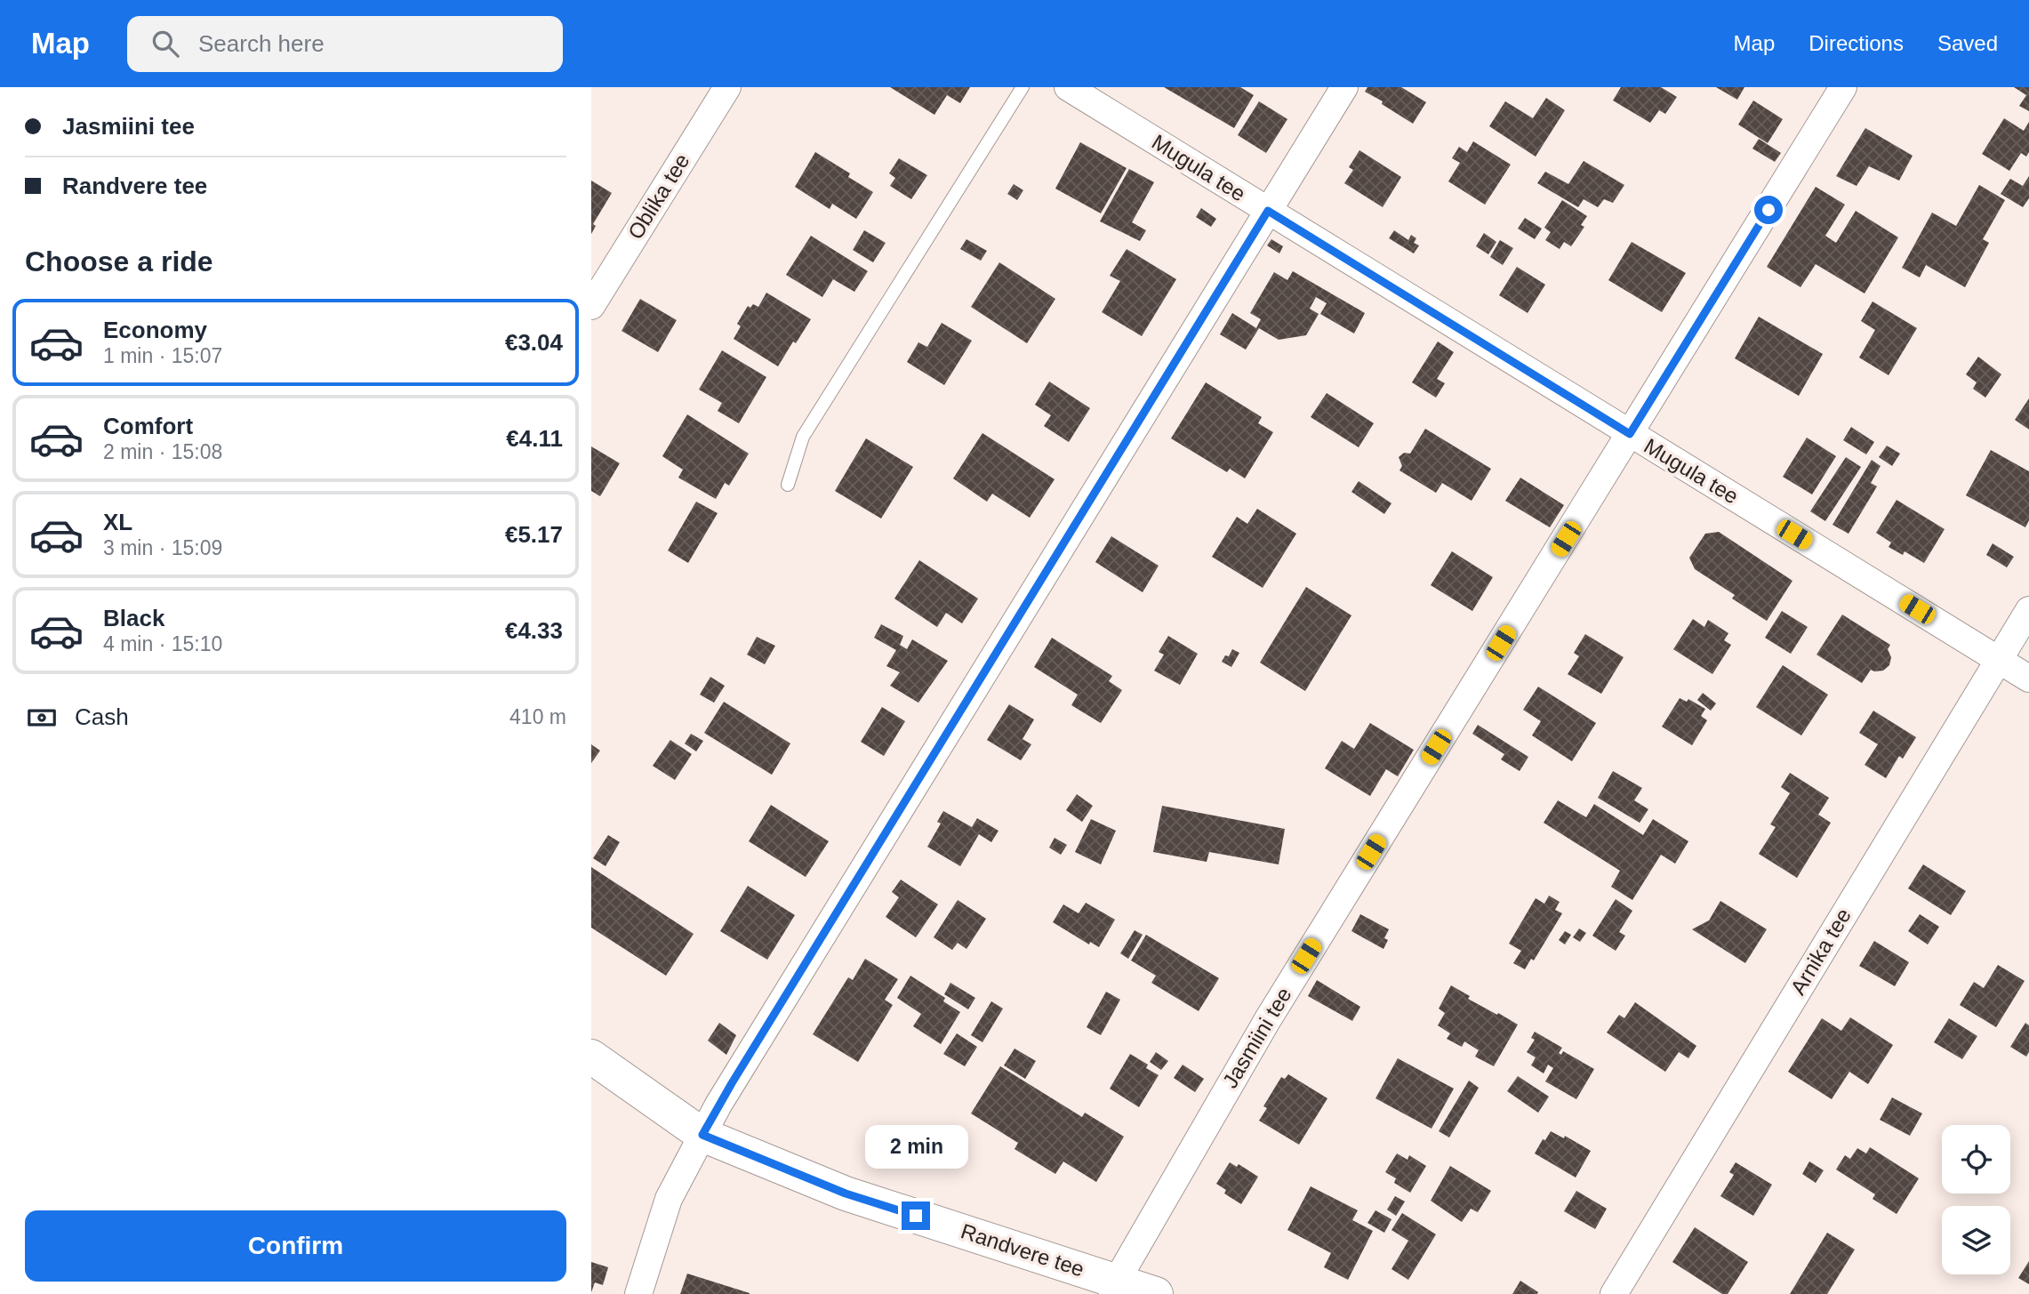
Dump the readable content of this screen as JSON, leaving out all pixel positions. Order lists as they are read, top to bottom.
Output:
{
  "streets": {
    "main road": ["Randvere tee"],
    "street": [
      "Mugula tee",
      "Oblika tee",
      "Arnika tee",
      "Jasmiini tee"
    ]
  },
  "crossings": [
    ["Mugula tee", "Arnika tee"],
    ["Mugula tee", "Jasmiini tee"],
    ["Jasmiini tee", "Randvere tee"]
  ],
  "page": {
    "header": "Map",
    "search": "Search here",
    "nav": ["Map", "Directions", "Saved"],
    "banner": ["Jasmiini tee", "Randvere tee"],
    "heading": "Choose a ride",
    "list": [
      {
        "name": "Economy",
        "note": "1 min · 15:07",
        "value": "€3.04"
      },
      {
        "name": "Comfort",
        "note": "2 min · 15:08",
        "value": "€4.11"
      },
      {
        "name": "XL",
        "note": "3 min · 15:09",
        "value": "€5.17"
      },
      {
        "name": "Black",
        "note": "4 min · 15:10",
        "value": "€4.33"
      }
    ],
    "pay": ["Cash", "410 m"],
    "bubble": "2 min",
    "buttons": "Confirm"
  }
}
